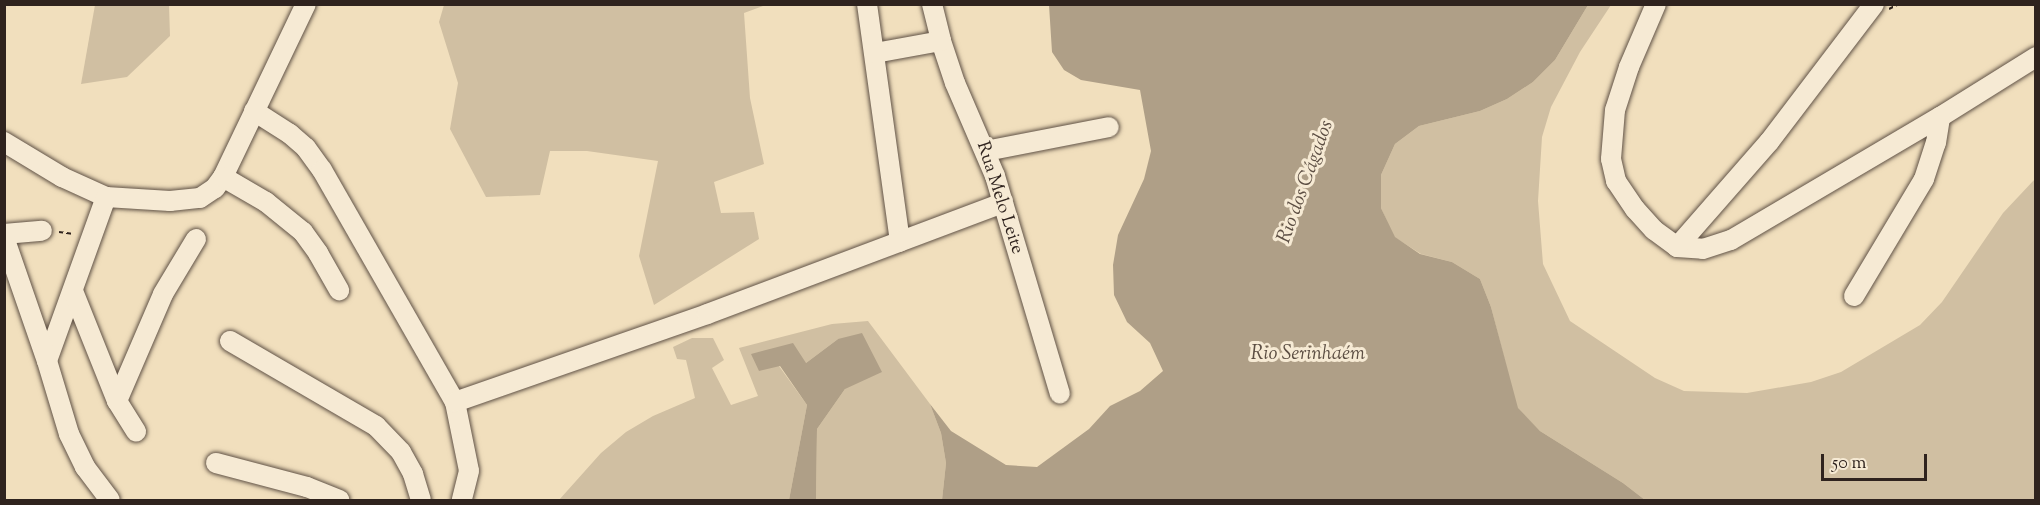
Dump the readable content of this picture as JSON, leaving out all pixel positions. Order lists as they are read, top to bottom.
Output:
{
  "streets": {
    "street": ["Rua Melo Leite"]
  },
  "water": ["Rio dos Cágados", "Rio Serinhaém"],
  "scale_bar": "50 m"
}
